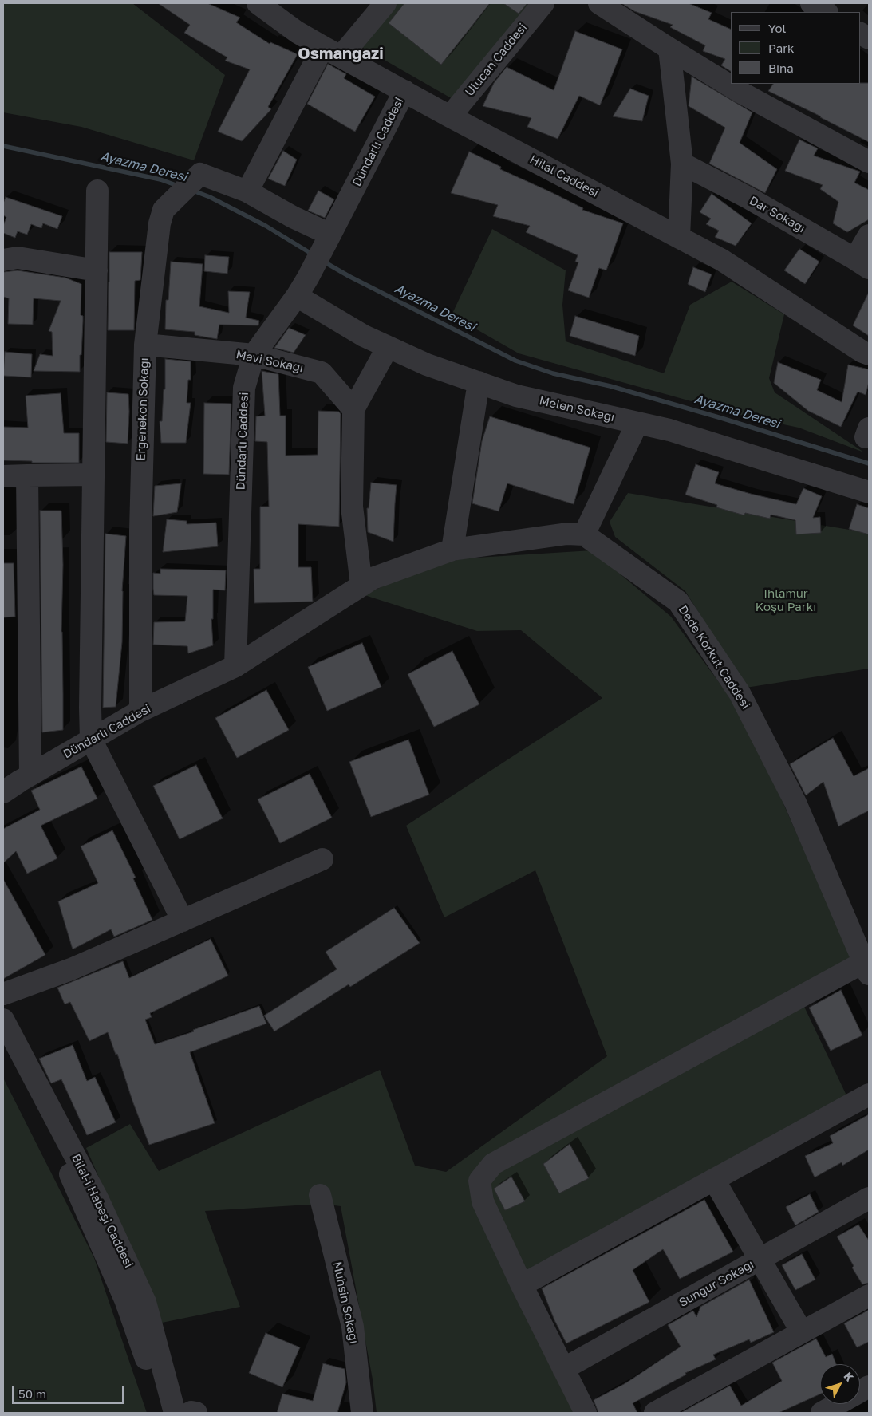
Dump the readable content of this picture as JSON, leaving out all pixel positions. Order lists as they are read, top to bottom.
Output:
{
  "streets": {
    "street": [
      "Ulucan Caddesi",
      "Dündarlı Caddesi",
      "Hilal Caddesi",
      "Dar Sokağı",
      "Mavi Sokağı",
      "Ergenekon Sokağı",
      "Melen Sokağı",
      "Dede Korkut Caddesi",
      "Bilal-i Habeşi Caddesi",
      "Sungur Sokağı",
      "Muhsin Sokağı"
    ]
  },
  "crossings": [
    ["Ulucan Caddesi", "Hilal Caddesi"],
    ["Dündarlı Caddesi", "Hilal Caddesi"],
    ["Dündarlı Caddesi", "Mavi Sokağı"],
    ["Dündarlı Caddesi", "Ergenekon Sokağı"],
    ["Dündarlı Caddesi", "Melen Sokağı"],
    ["Dündarlı Caddesi", "Dede Korkut Caddesi"],
    ["Mavi Sokağı", "Ergenekon Sokağı"]
  ],
  "districts": ["Osmangazi"],
  "water": ["Ayazma Deresi"],
  "parks": ["Ihlamur Koşu Parkı"],
  "legend": ["Yol", "Park", "Bina"],
  "scale_bar": "50 m",
  "north": "top right"
}
